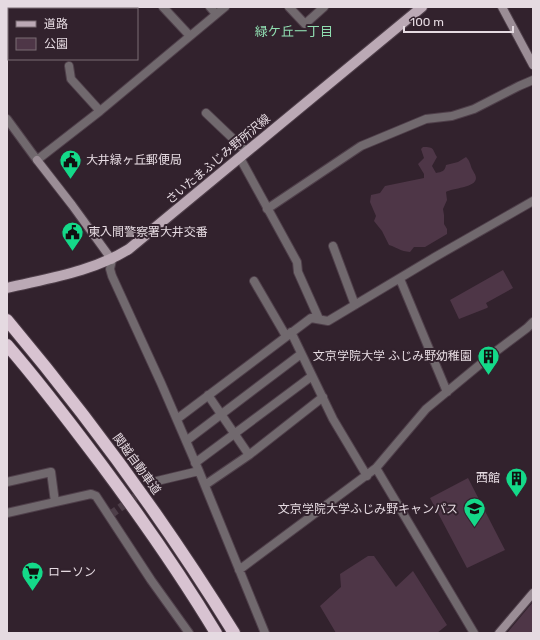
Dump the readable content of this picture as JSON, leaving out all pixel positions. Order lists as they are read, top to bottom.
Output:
{
  "streets": {
    "highway": ["関越自動車道"],
    "main road": ["さいたまふじみ野所沢線"]
  },
  "districts": ["緑ケ丘一丁目"],
  "places": {
    "public building": ["大井緑ヶ丘郵便局", "東入間警察署大井交番"],
    "building": ["文京学院大学 ふじみ野幼稚園", "西館"],
    "school or university": ["文京学院大学ふじみ野キャンパス"],
    "supermarket": ["ローソン"]
  },
  "legend": ["道路", "公園"],
  "scale_bar": "100 m"
}
